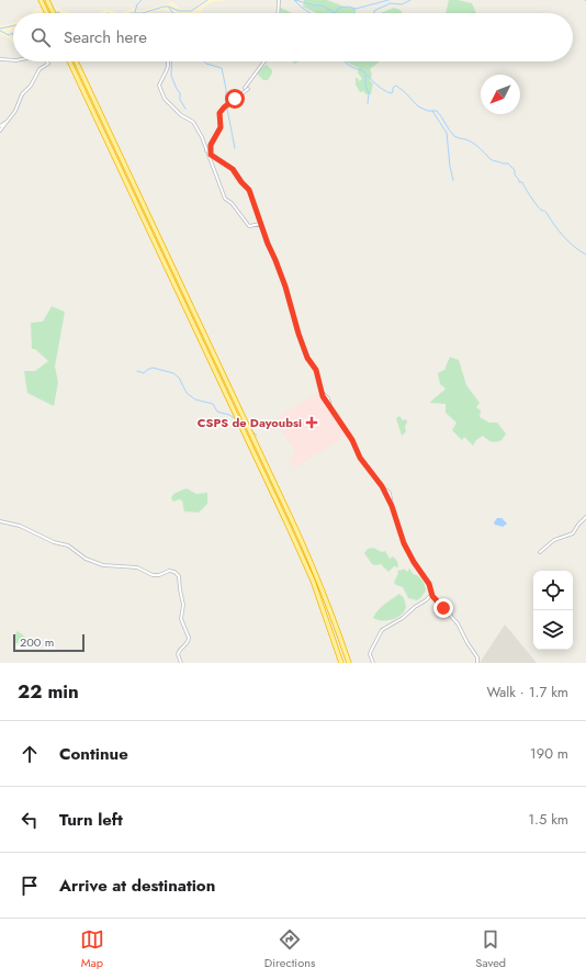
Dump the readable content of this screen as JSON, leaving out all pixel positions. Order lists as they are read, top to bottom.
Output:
{
  "places": {
    "health": ["CSPS de Dayoubsi"]
  },
  "scale_bar": "200 m",
  "north": "bottom left",
  "page": {
    "search": "Search here",
    "scale": "200 m",
    "heading": ["22 min", "Walk · 1.7 km"],
    "list": [
      ["Continue", "190 m"],
      ["Turn left", "1.5 km"],
      "Arrive at destination"
    ],
    "nav": ["Map", "Directions", "Saved"]
  }
}
